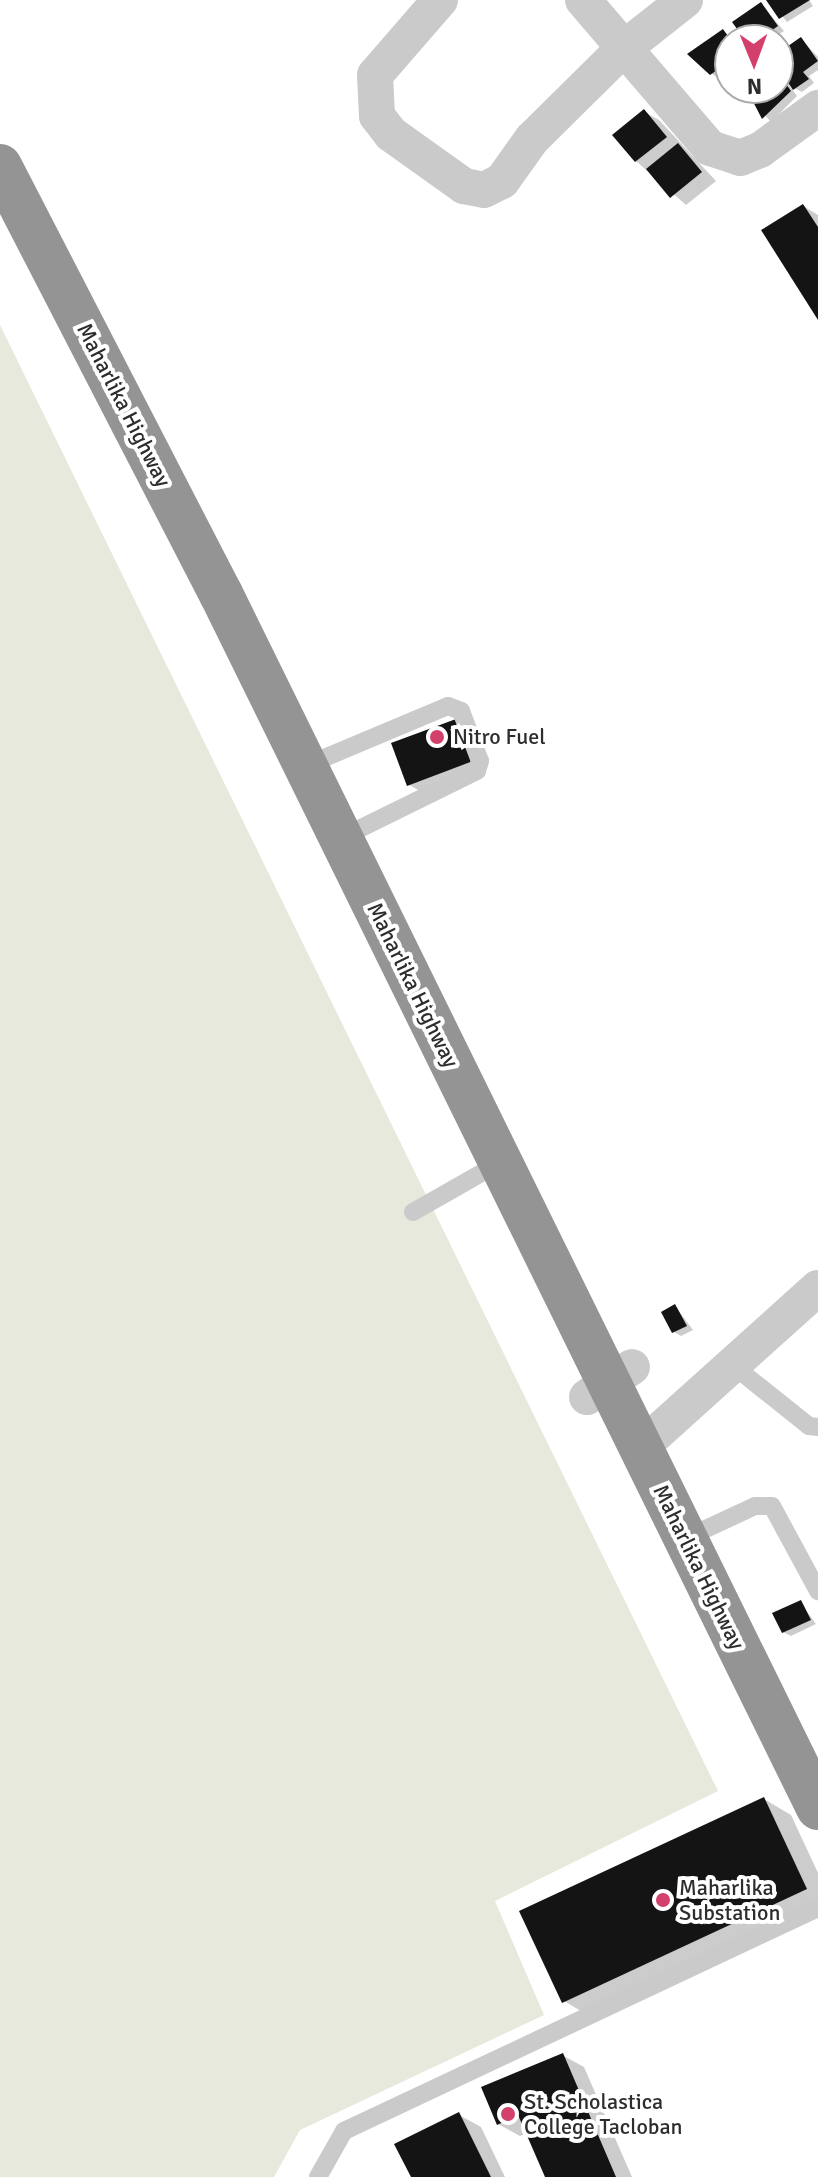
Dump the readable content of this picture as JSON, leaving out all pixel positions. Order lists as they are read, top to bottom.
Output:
{
  "streets": {
    "highway": ["Maharlika Highway"]
  },
  "places": ["Nitro Fuel", "Maharlika Substation", "St. Scholastica College Tacloban"],
  "north": "bottom"
}
